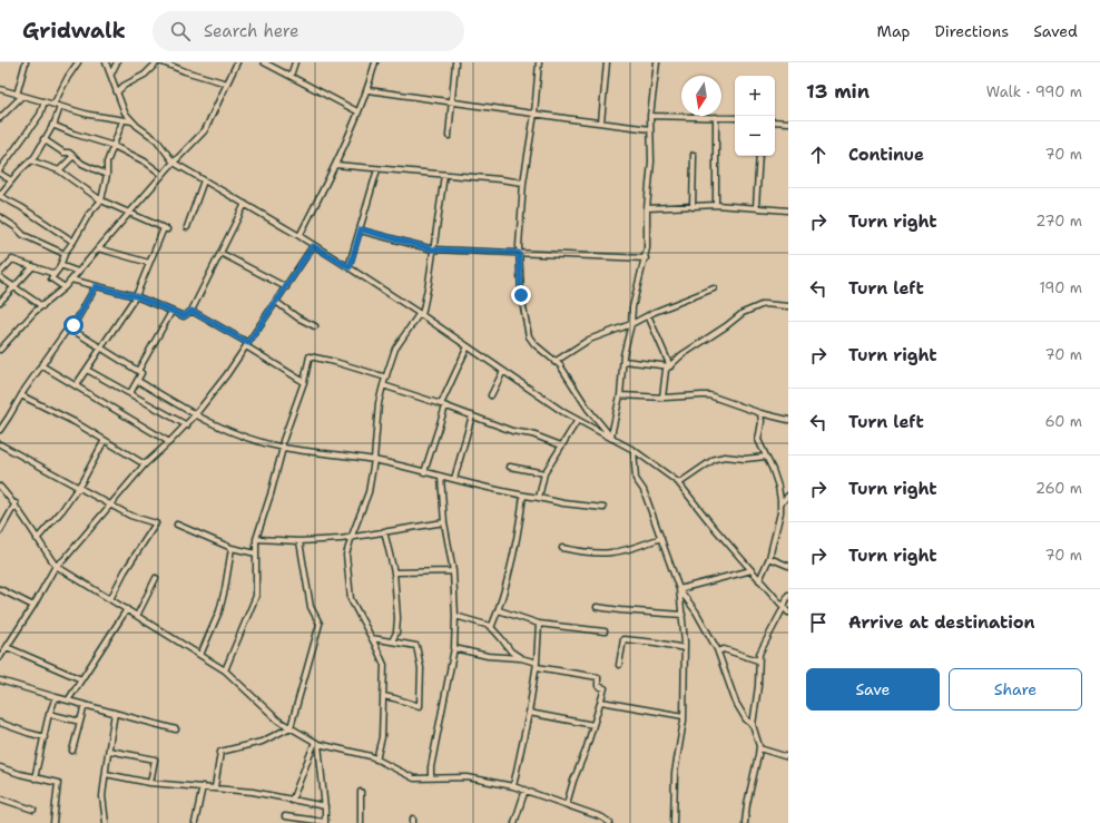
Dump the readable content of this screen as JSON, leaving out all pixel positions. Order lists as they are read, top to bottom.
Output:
{
  "north": "bottom",
  "page": {
    "header": "Gridwalk",
    "search": "Search here",
    "nav": ["Map", "Directions", "Saved"],
    "heading": ["13 min", "Walk · 990 m"],
    "map_buttons": ["+", "−"],
    "list": [
      ["Continue", "70 m"],
      ["Turn right", "270 m"],
      ["Turn left", "190 m"],
      ["Turn right", "70 m"],
      ["Turn left", "60 m"],
      ["Turn right", "260 m"],
      ["Turn right", "70 m"],
      "Arrive at destination"
    ],
    "buttons": ["Save", "Share"]
  }
}
